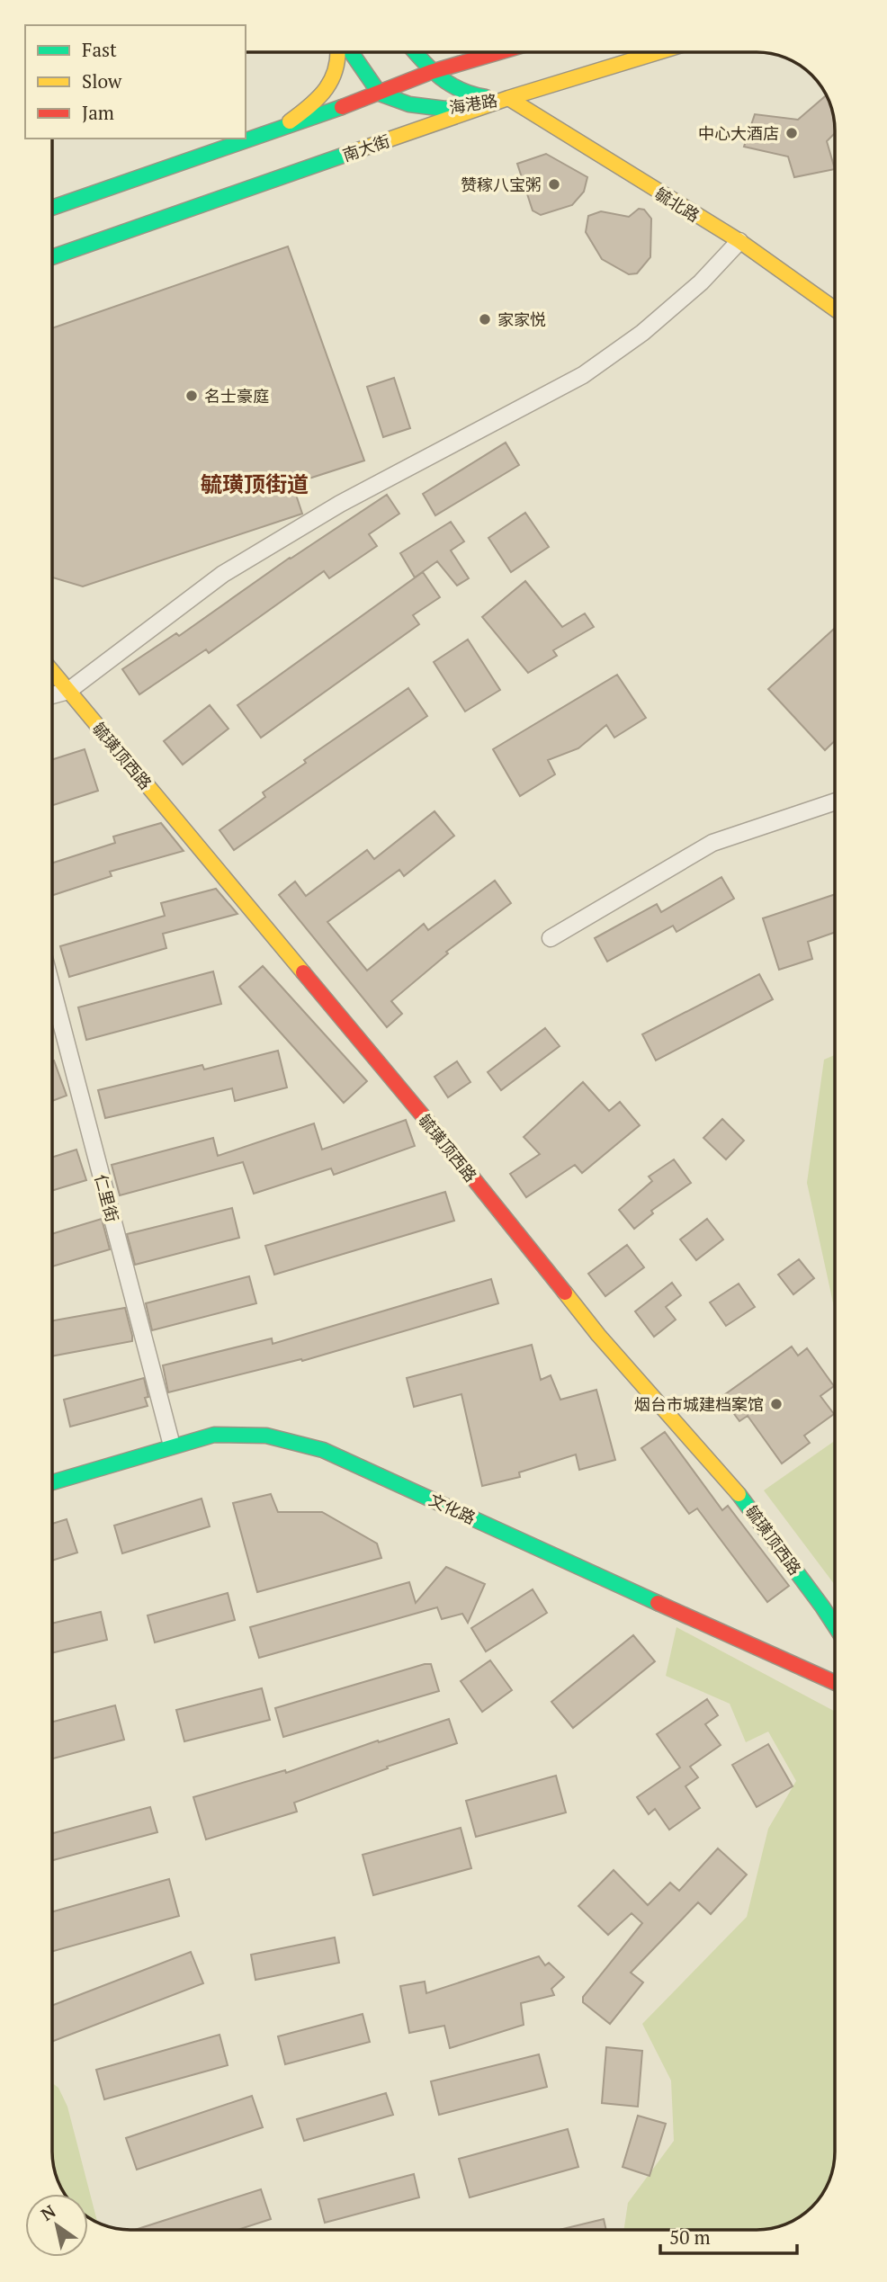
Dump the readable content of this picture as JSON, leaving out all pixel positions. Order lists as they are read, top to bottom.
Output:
{
  "streets": {
    "main road": [
      "海港路",
      "南大街",
      "毓北路",
      "毓璜顶西路",
      "文化路"
    ],
    "street": ["仁里街"]
  },
  "crossings": [
    ["海港路", "南大街"],
    ["海港路", "毓北路"],
    ["南大街", "毓北路"],
    ["仁里街", "文化路"]
  ],
  "districts": ["毓璜顶街道"],
  "places": [
    "中心大酒店",
    "赞稼八宝粥",
    "家家悦",
    "名士豪庭",
    "烟台市城建档案馆"
  ],
  "legend": ["Fast", "Slow", "Jam"],
  "scale_bar": "50 m",
  "north": "top left"
}
